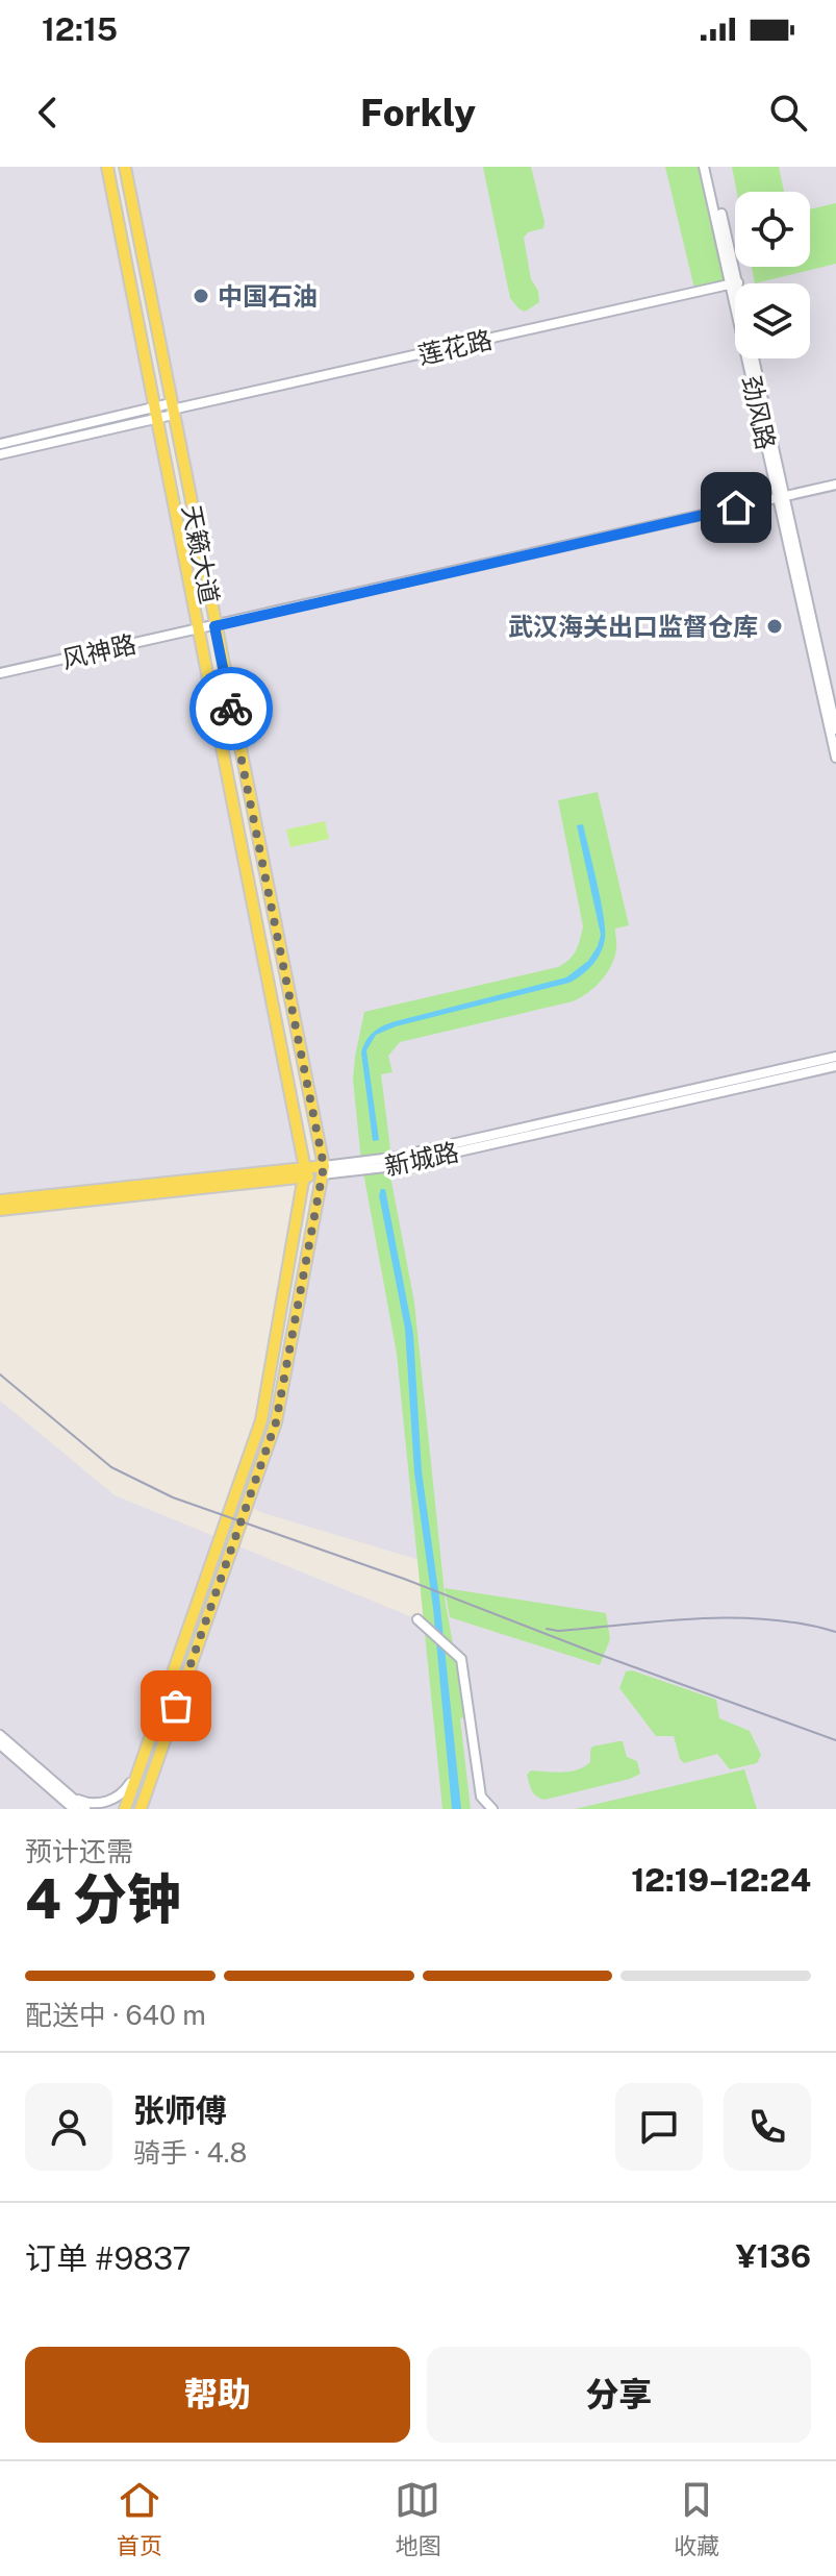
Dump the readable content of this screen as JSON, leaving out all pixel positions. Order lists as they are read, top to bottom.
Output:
{
  "streets": {
    "main road": ["天籁大道", "新城路"],
    "street": ["莲花路", "劲风路", "风神路"]
  },
  "crossings": [
    ["莲花路", "劲风路"],
    ["莲花路", "天籁大道"],
    ["劲风路", "风神路"],
    ["天籁大道", "风神路"],
    ["天籁大道", "新城路"]
  ],
  "places": ["中国石油", "武汉海关出口监督仓库"],
  "page": {
    "status": "12:15",
    "header": "Forkly",
    "heading": ["4 分钟", "预计还需", "12:19–12:24"],
    "panel": [
      "张师傅",
      "骑手 · 4.8",
      "订单 #9837",
      "¥136"
    ],
    "bar": "配送中 · 640 m",
    "buttons": ["帮助", "分享"],
    "tabs": ["首页", "地图", "收藏"]
  }
}
